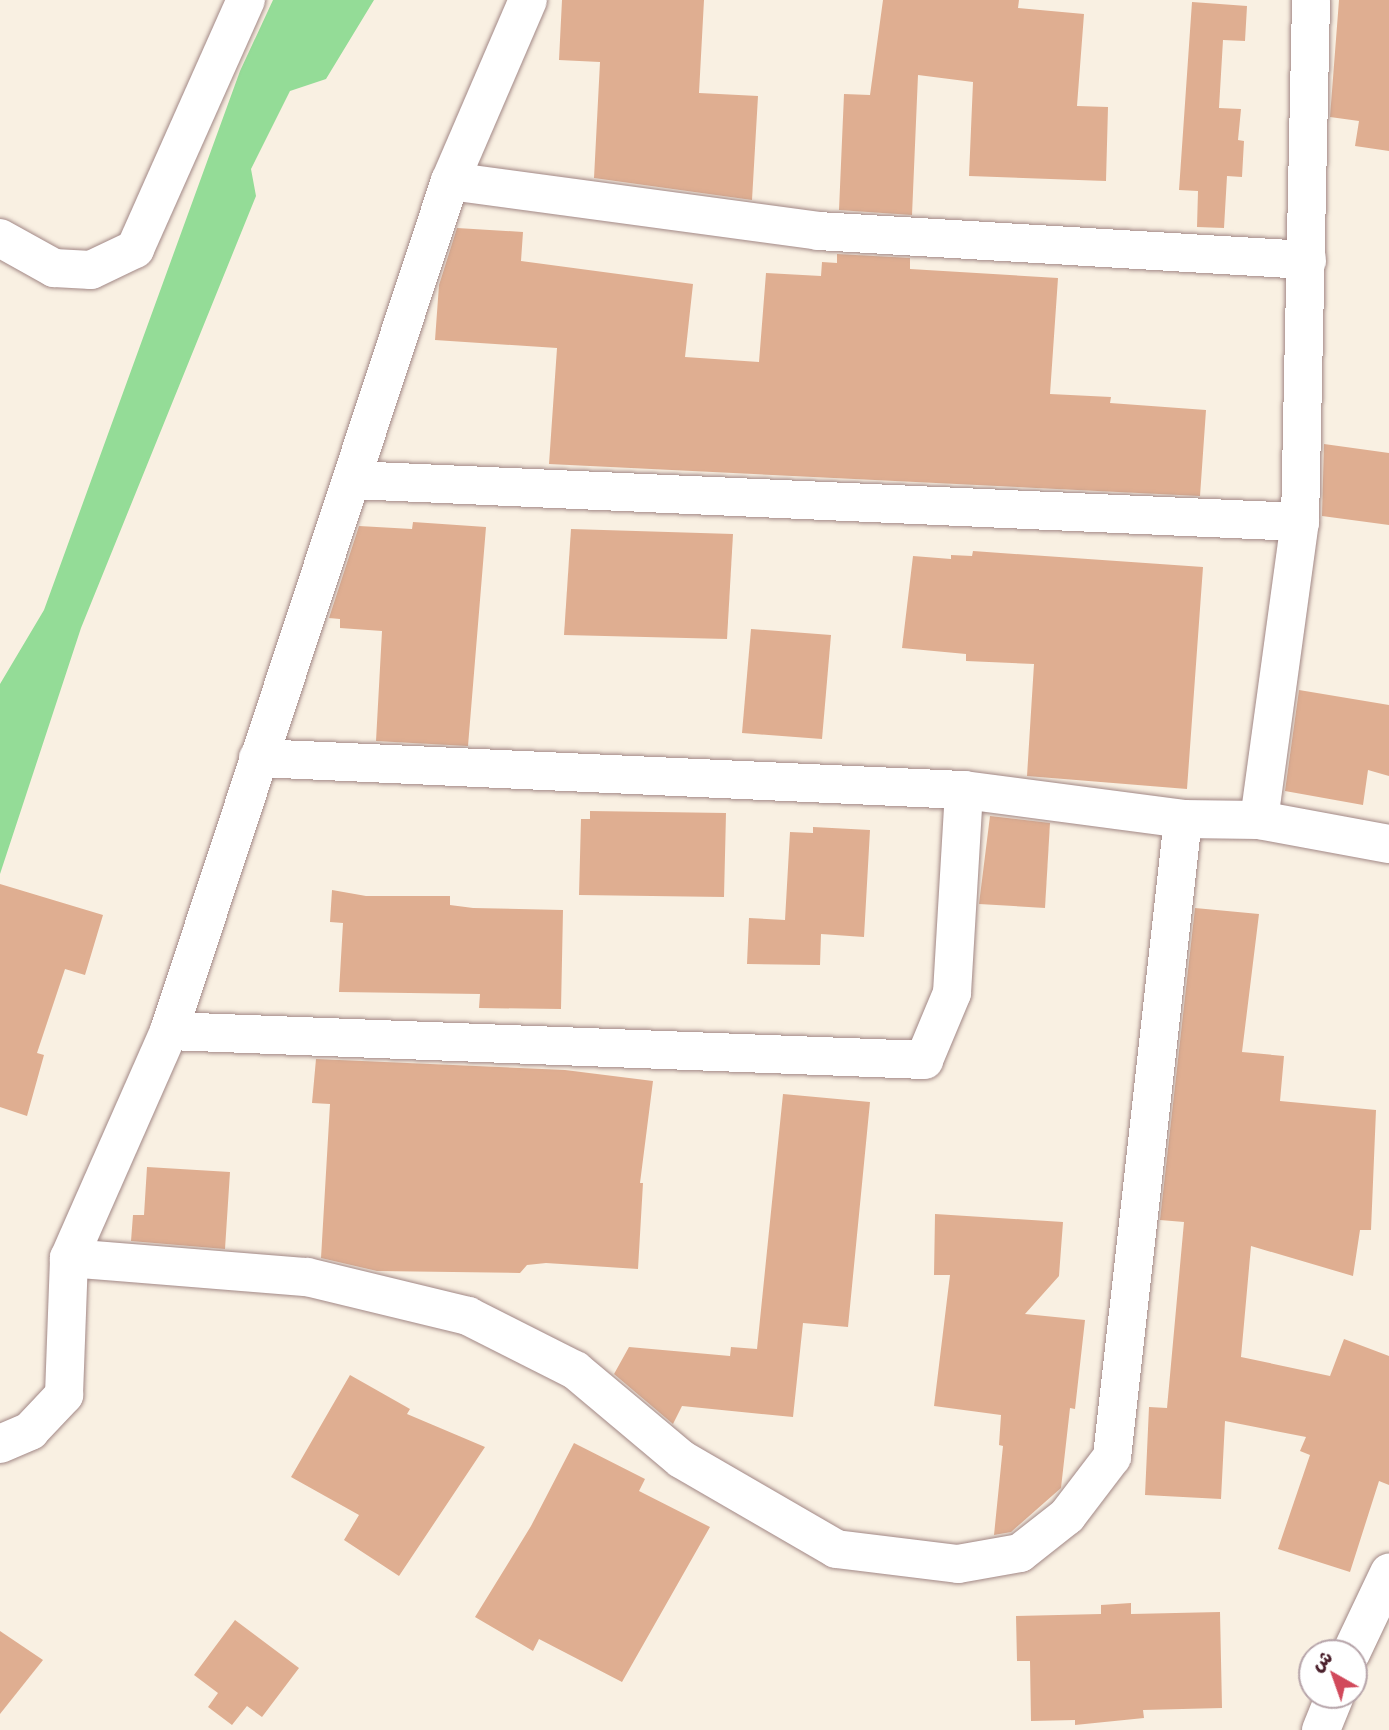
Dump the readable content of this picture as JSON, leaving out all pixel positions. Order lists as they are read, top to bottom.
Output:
{
  "north": "top left"
}
